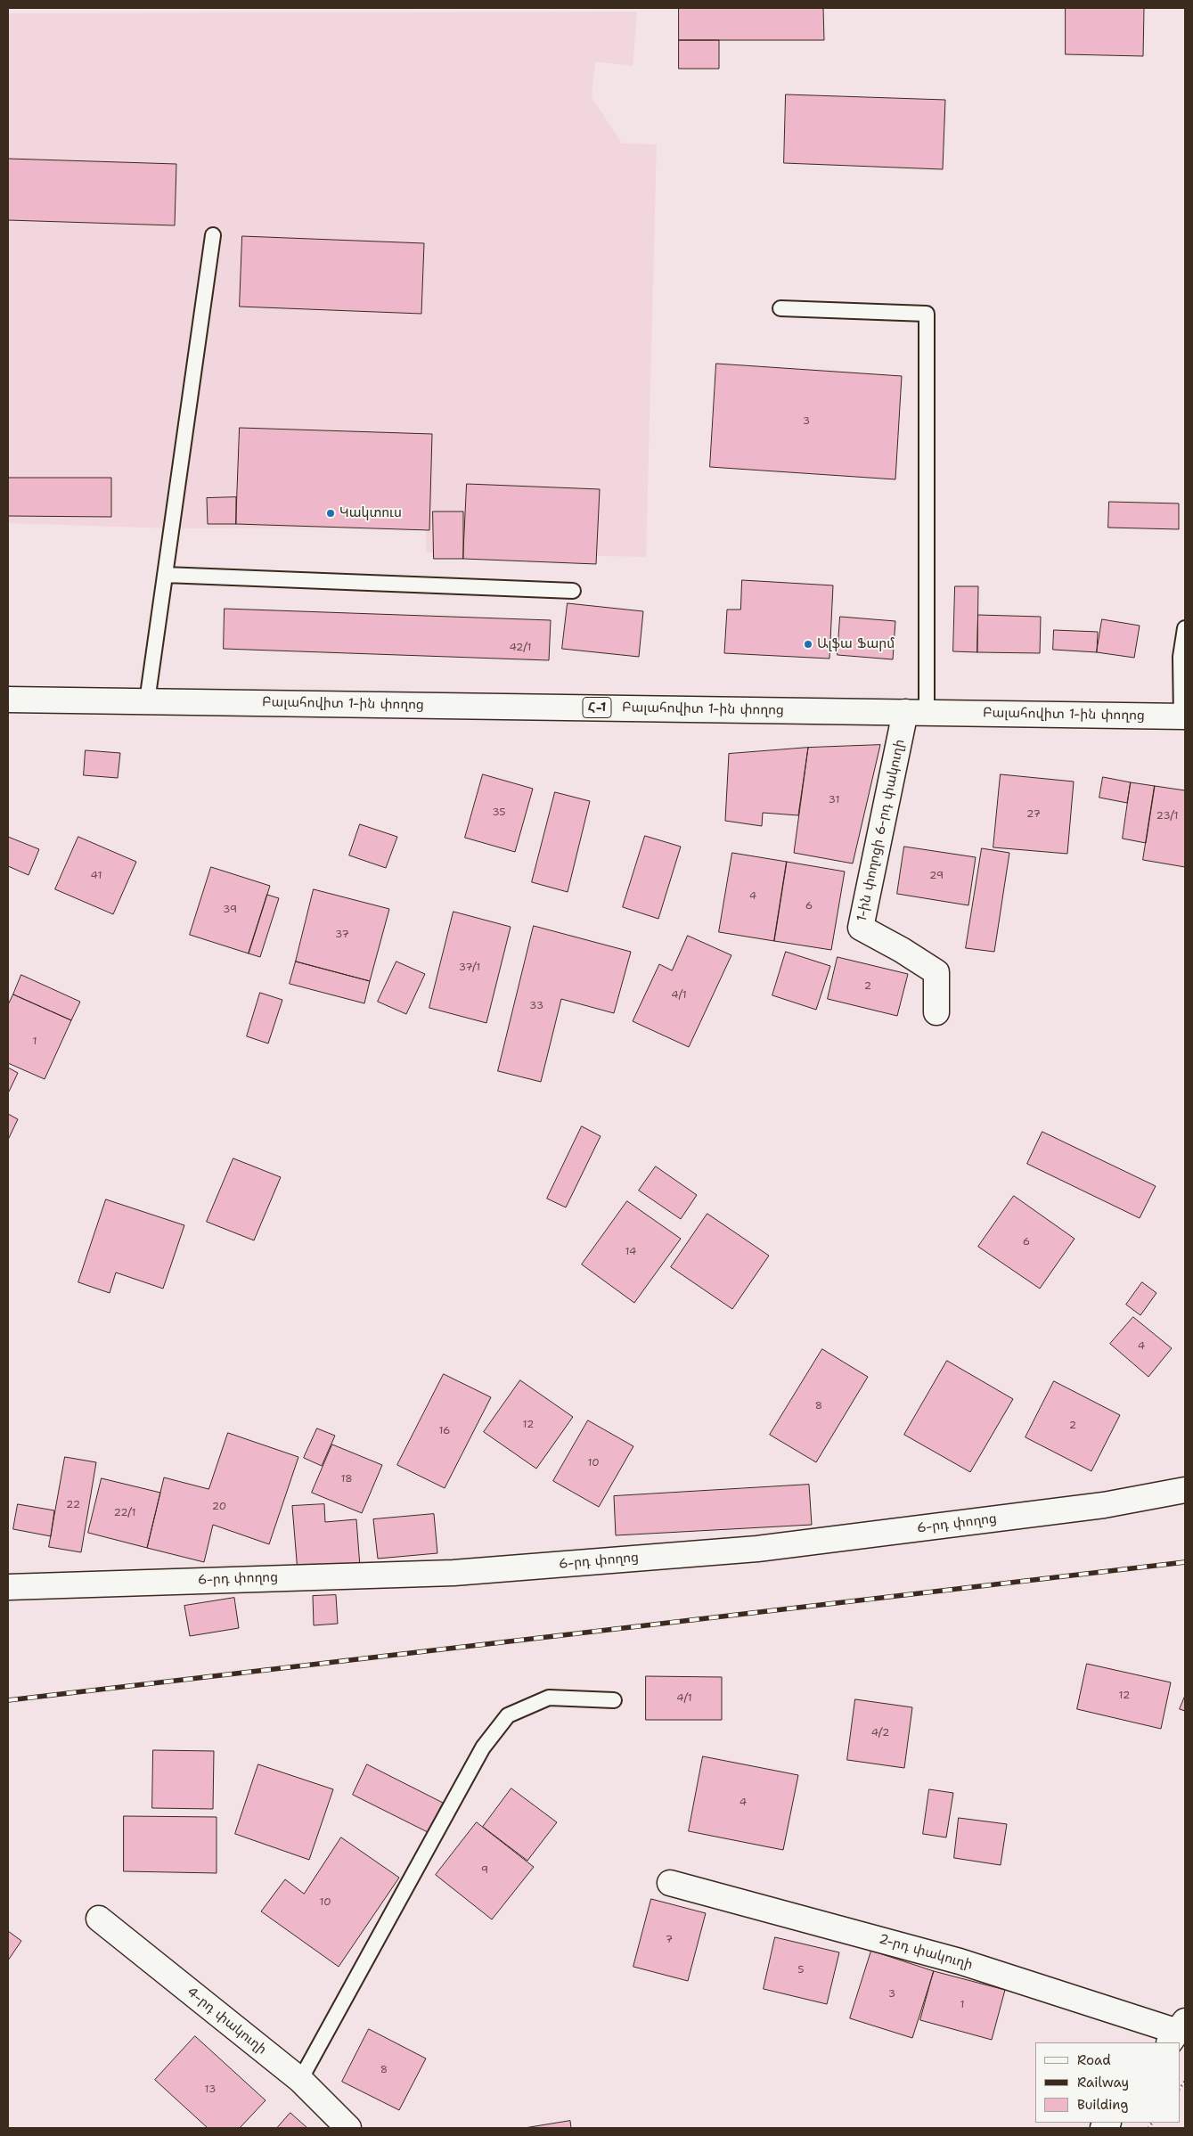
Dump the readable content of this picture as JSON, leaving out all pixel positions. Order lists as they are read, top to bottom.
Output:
{
  "streets": {
    "street": [
      "Բալահովիտ 1-ին փողոց",
      "Հ-1",
      "1-ին փողոցի 6-րդ փակուղի",
      "6-րդ փողոց",
      "2-րդ փակուղի",
      "4-րդ փակուղի"
    ]
  },
  "crossings": [
    ["Բալահովիտ 1-ին փողոց", "1-ին փողոցի 6-րդ փակուղի"]
  ],
  "places": ["Կակտուս", "Ալֆա Ֆարմ"],
  "house_numbers": [
    "3",
    "42/1",
    "31",
    "35",
    "27",
    "23/1",
    "41",
    "29",
    "4",
    "6",
    "39",
    "37",
    "37/1",
    "2",
    "4/1",
    "33",
    "1",
    "6",
    "14",
    "4",
    "8",
    "12",
    "2",
    "16",
    "10",
    "18",
    "22",
    "20",
    "22/1",
    "12",
    "4/1",
    "4/2",
    "4",
    "9",
    "10",
    "7",
    "5",
    "3",
    "1",
    "8",
    "13"
  ],
  "legend": ["Road", "Railway", "Building"]
}
